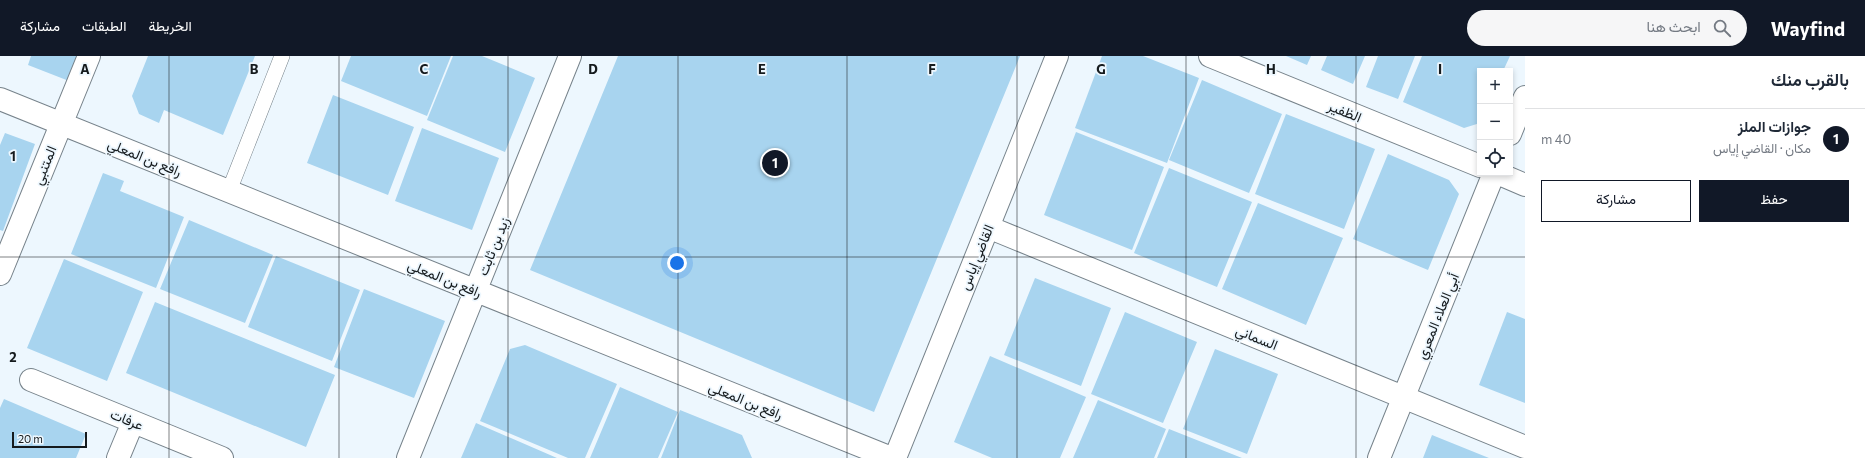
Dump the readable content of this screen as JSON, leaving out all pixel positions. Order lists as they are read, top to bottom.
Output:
{
  "streets": {
    "street": [
      "الظفير",
      "رافع بن المعلي",
      "المتنبي",
      "زيد بن ثابت",
      "القاضي إياس",
      "أبي العلاء المعري",
      "السماني",
      "عرفات"
    ]
  },
  "crossings": [
    ["رافع بن المعلي", "المتنبي"],
    ["رافع بن المعلي", "زيد بن ثابت"],
    ["القاضي إياس", "السماني"],
    ["أبي العلاء المعري", "السماني"]
  ],
  "scale_bar": "20 m",
  "page": {
    "header": "Wayfind",
    "search": "ابحث هنا",
    "nav": ["الخريطة", "الطبقات", "مشاركة"],
    "heading": "بالقرب منك",
    "map_buttons": ["+", "−"],
    "list": [
      {
        "mark": "1",
        "name": "جوازات الملز",
        "note": "مكان · القاضي إياس",
        "value": "40 m"
      }
    ],
    "pins": "1",
    "buttons": ["حفظ", "مشاركة"],
    "scale": "20 m"
  },
  "grid": {
    "columns": [
      "A",
      "B",
      "C",
      "D",
      "E",
      "F",
      "G",
      "H",
      "I"
    ],
    "rows": ["1", "2"]
  }
}
